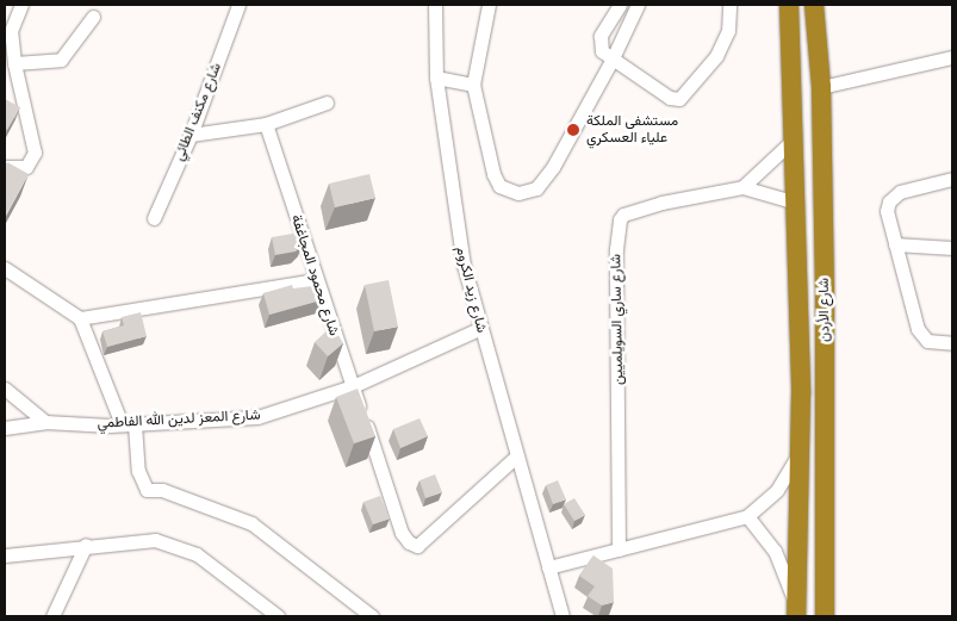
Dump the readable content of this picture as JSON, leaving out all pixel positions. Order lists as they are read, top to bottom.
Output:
{
  "streets": {
    "highway": ["شارع الأردن"],
    "street": [
      "شارع مكنف الطائي",
      "شارع محمود المجاغفة",
      "شارع زيد الكروم",
      "شارع ساري السويلميين",
      "شارع المعز لدين الله الفاطمي"
    ]
  },
  "crossings": [
    ["شارع محمود المجاغفة", "شارع زيد الكروم"],
    ["شارع محمود المجاغفة", "شارع المعز لدين الله الفاطمي"],
    ["شارع زيد الكروم", "شارع المعز لدين الله الفاطمي"],
    ["شارع الأردن", "شارع ساري السويلميين"]
  ],
  "places": ["مستشفى الملكة علياء العسكري"]
}
